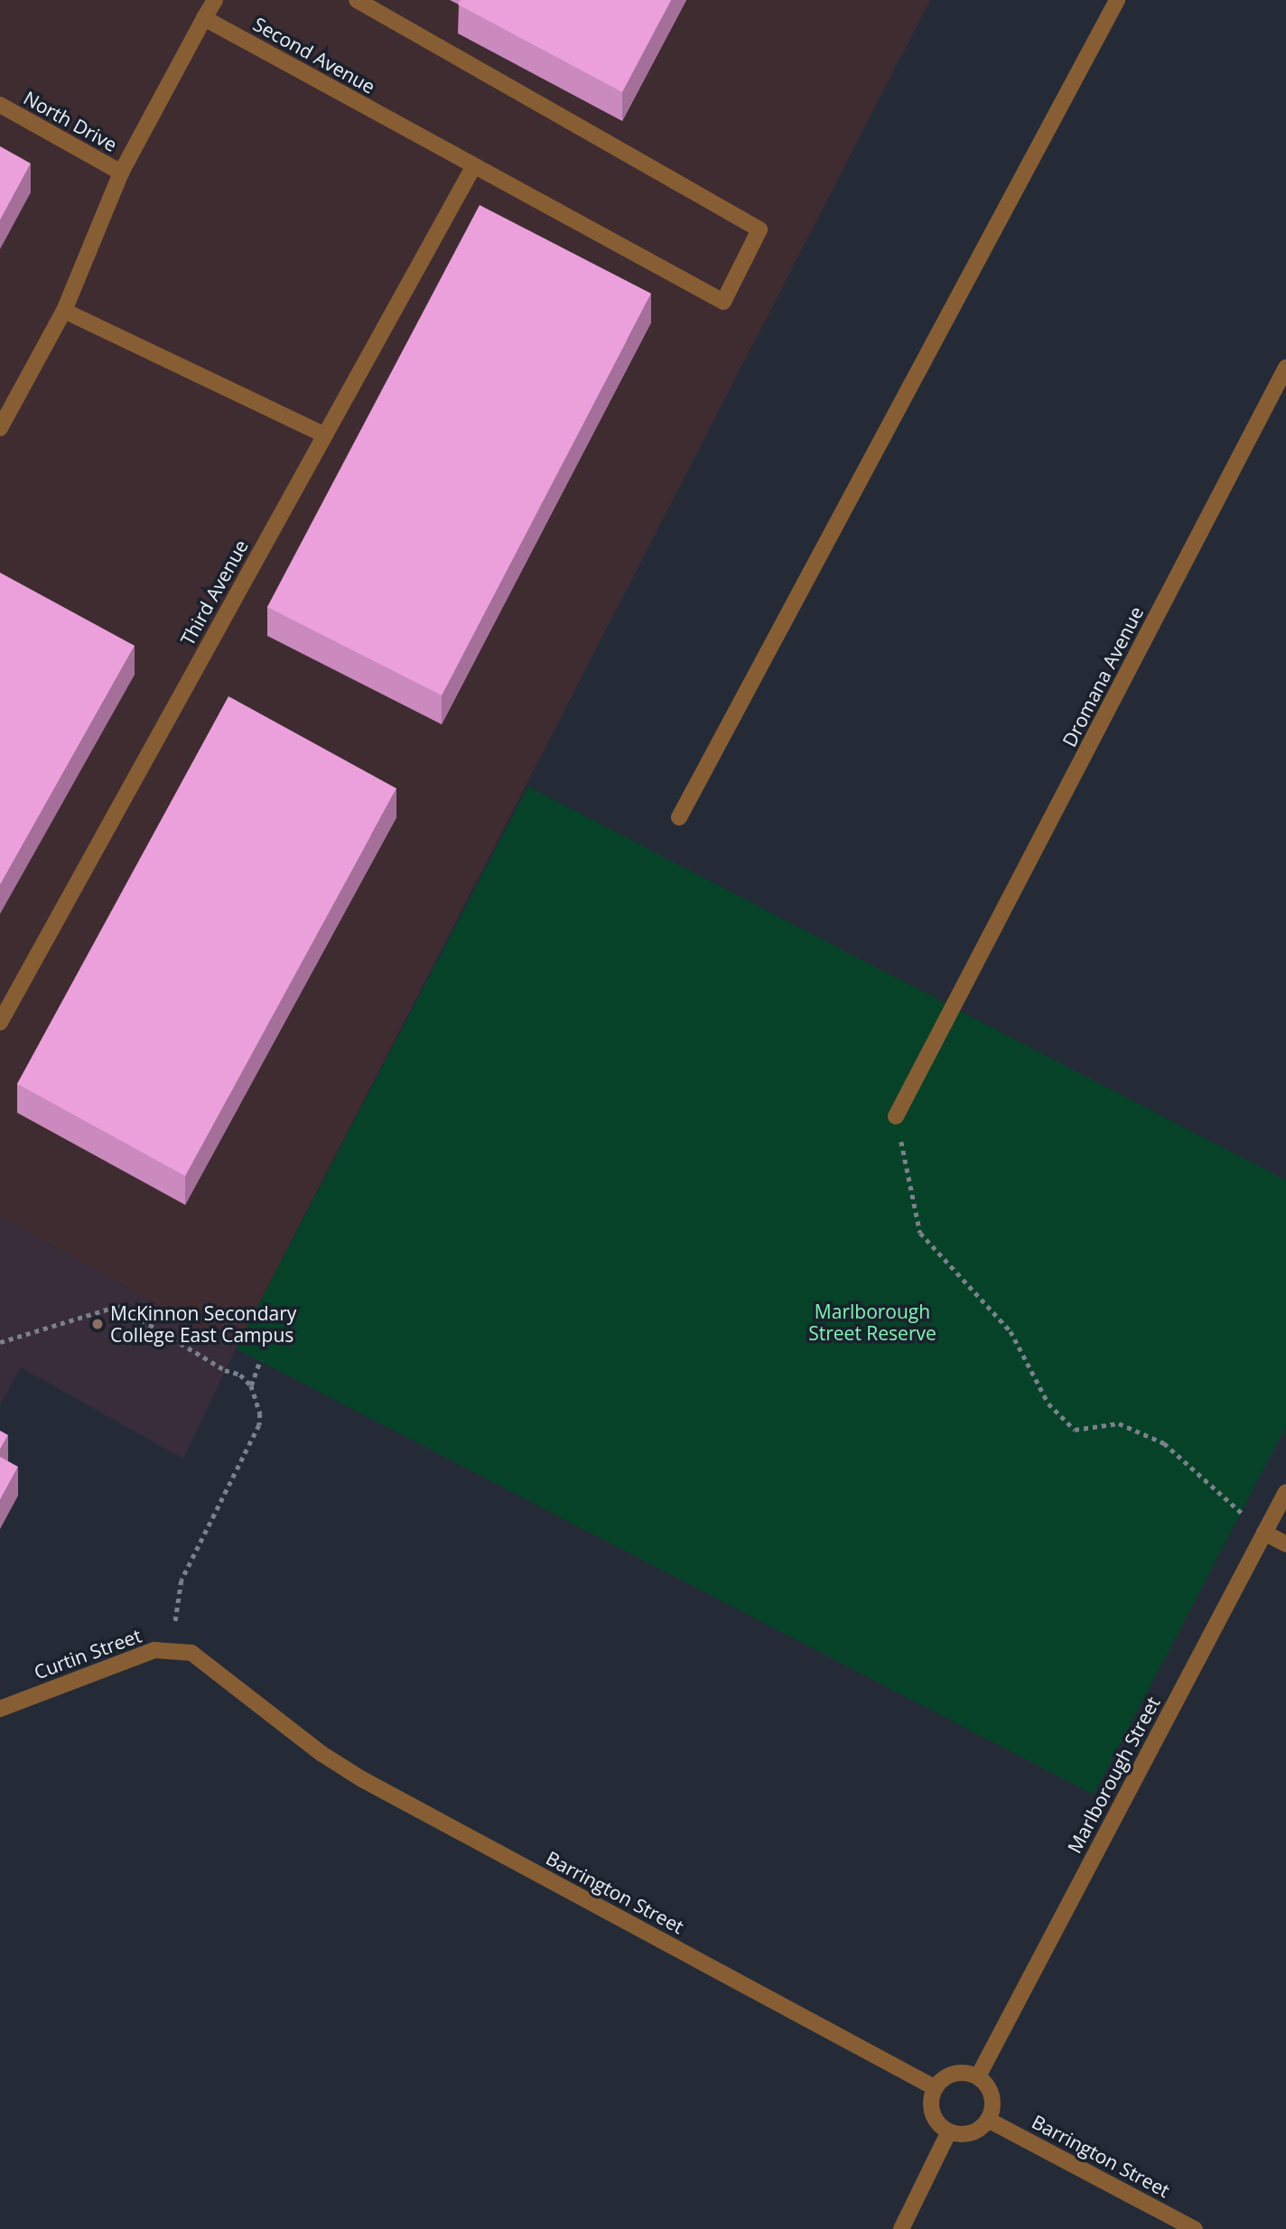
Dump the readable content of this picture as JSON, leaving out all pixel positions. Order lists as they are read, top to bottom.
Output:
{
  "streets": {
    "street": [
      "Second Avenue",
      "North Drive",
      "Third Avenue",
      "Dromana Avenue",
      "Curtin Street",
      "Marlborough Street",
      "Barrington Street"
    ]
  },
  "crossings": [
    ["Second Avenue", "Third Avenue"],
    ["Curtin Street", "Barrington Street"],
    ["Marlborough Street", "Barrington Street"]
  ],
  "parks": ["Marlborough Street Reserve"],
  "places": ["McKinnon Secondary College East Campus"]
}
